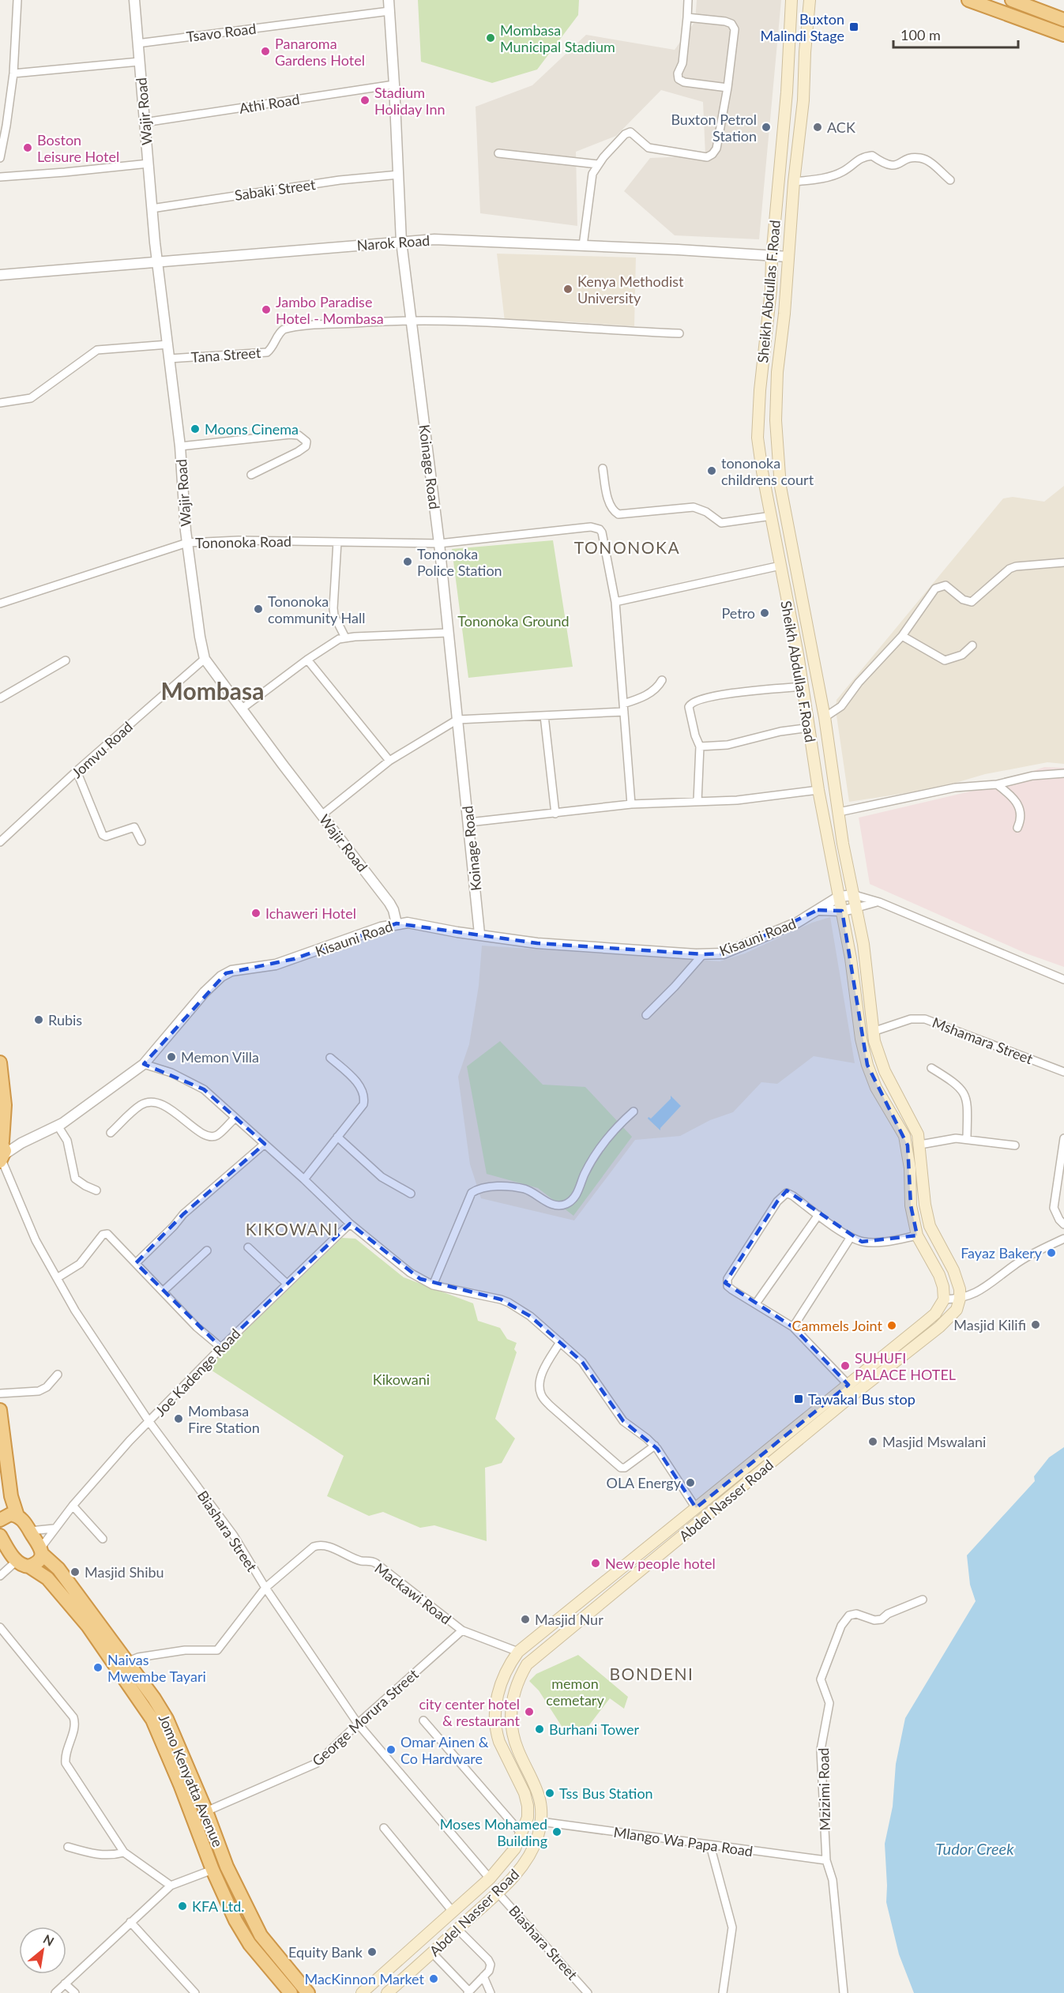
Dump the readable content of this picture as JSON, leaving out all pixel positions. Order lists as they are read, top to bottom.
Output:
{
  "streets": {
    "highway": ["Jomo Kenyatta Avenue"],
    "main road": ["Sheikh Abdullas F.Road", "Abdel Nasser Road"],
    "street": [
      "Tsavo Road",
      "Athi Road",
      "Wajir Road",
      "Sabaki Street",
      "Narok Road",
      "Tana Street",
      "Koinage Road",
      "Tononoka Road",
      "Jomvu Road",
      "Kisauni Road",
      "Mshamara Street",
      "Joe Kadenge Road",
      "Biashara Street",
      "Mackawi Road",
      "George Morura Street",
      "Mzizimi Road",
      "Mlango Wa Papa Road"
    ]
  },
  "crossings": [
    ["Tsavo Road", "Wajir Road"],
    ["Tsavo Road", "Koinage Road"],
    ["Athi Road", "Wajir Road"],
    ["Athi Road", "Koinage Road"],
    ["Wajir Road", "Sabaki Street"],
    ["Wajir Road", "Narok Road"],
    ["Wajir Road", "Tana Street"],
    ["Wajir Road", "Tononoka Road"],
    ["Wajir Road", "Jomvu Road"],
    ["Wajir Road", "Kisauni Road"],
    ["Sabaki Street", "Koinage Road"],
    ["Narok Road", "Sheikh Abdullas F.Road"],
    ["Narok Road", "Koinage Road"],
    ["Sheikh Abdullas F.Road", "Kisauni Road"],
    ["Sheikh Abdullas F.Road", "Mshamara Street"],
    ["Sheikh Abdullas F.Road", "Abdel Nasser Road"],
    ["Tana Street", "Koinage Road"],
    ["Koinage Road", "Tononoka Road"],
    ["Koinage Road", "Kisauni Road"],
    ["Kisauni Road", "Biashara Street"],
    ["Joe Kadenge Road", "Biashara Street"],
    ["Joe Kadenge Road", "Jomo Kenyatta Avenue"],
    ["Abdel Nasser Road", "Biashara Street"],
    ["Abdel Nasser Road", "Mackawi Road"],
    ["Abdel Nasser Road", "Mlango Wa Papa Road"],
    ["Biashara Street", "Mackawi Road"],
    ["Biashara Street", "George Morura Street"],
    ["Mackawi Road", "George Morura Street"],
    ["Mackawi Road", "Jomo Kenyatta Avenue"],
    ["George Morura Street", "Jomo Kenyatta Avenue"],
    ["Mzizimi Road", "Mlango Wa Papa Road"]
  ],
  "districts": [
    "TONONOKA",
    "Mombasa",
    "KIKOWANI",
    "BONDENI"
  ],
  "water": ["Tudor Creek"],
  "parks": ["Tononoka Ground", "Kikowani", "memon cemetary"],
  "places": {
    "transit": ["Buxton Malindi Stage", "Tawakal Bus stop"],
    "other": [
      "Mombasa Municipal Stadium",
      "Panaroma Gardens Hotel",
      "Stadium Holiday Inn",
      "Buxton Petrol Station",
      "ACK",
      "Boston Leisure Hotel",
      "Kenya Methodist University",
      "Jambo Paradise Hotel - Mombasa",
      "Moons Cinema",
      "tononoka childrens court",
      "Tononoka Police Station",
      "Tononoka community Hall",
      "Petro",
      "Ichaweri Hotel",
      "Rubis",
      "Memon Villa",
      "Fayaz Bakery",
      "Masjid Kilifi",
      "Cammels Joint",
      "SUHUFI PALACE HOTEL",
      "Mombasa Fire Station",
      "Masjid Mswalani",
      "OLA Energy",
      "New people hotel",
      "Masjid Shibu",
      "Masjid Nur",
      "Naivas Mwembe Tayari",
      "city center hotel & restaurant",
      "Burhani Tower",
      "Omar Ainen & Co Hardware",
      "Tss Bus Station",
      "Moses Mohamed Building",
      "KFA Ltd.",
      "Equity Bank",
      "MacKinnon Market"
    ]
  },
  "scale_bar": "100 m",
  "north": "top right"
}
